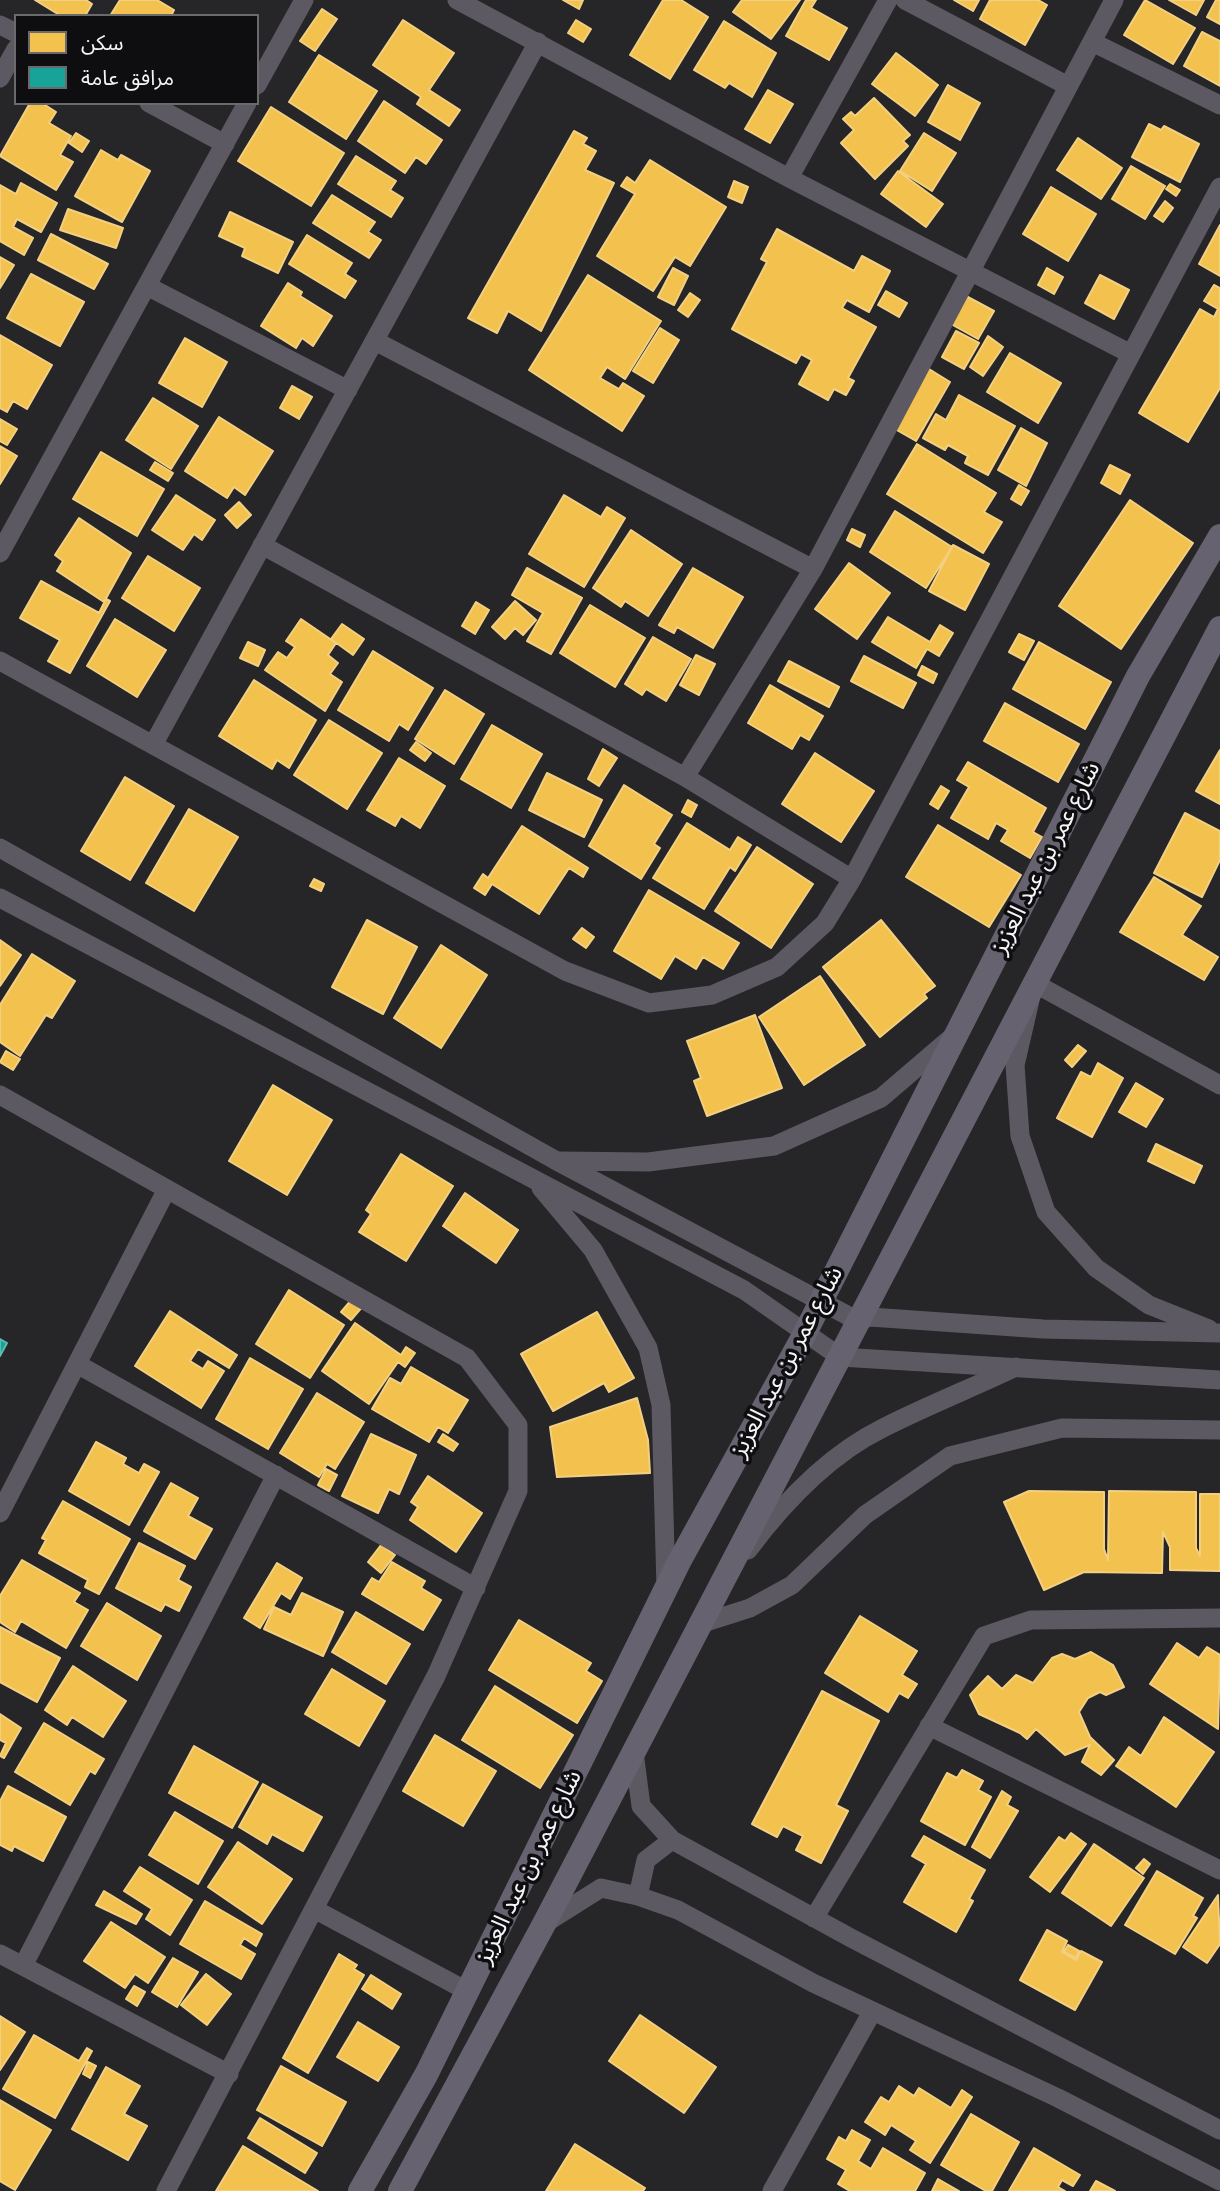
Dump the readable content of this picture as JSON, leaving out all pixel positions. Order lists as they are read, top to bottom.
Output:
{
  "streets": {
    "main road": ["شارع عمر بن عبد العزيز"]
  },
  "legend": ["سكن", "مرافق عامة"]
}
